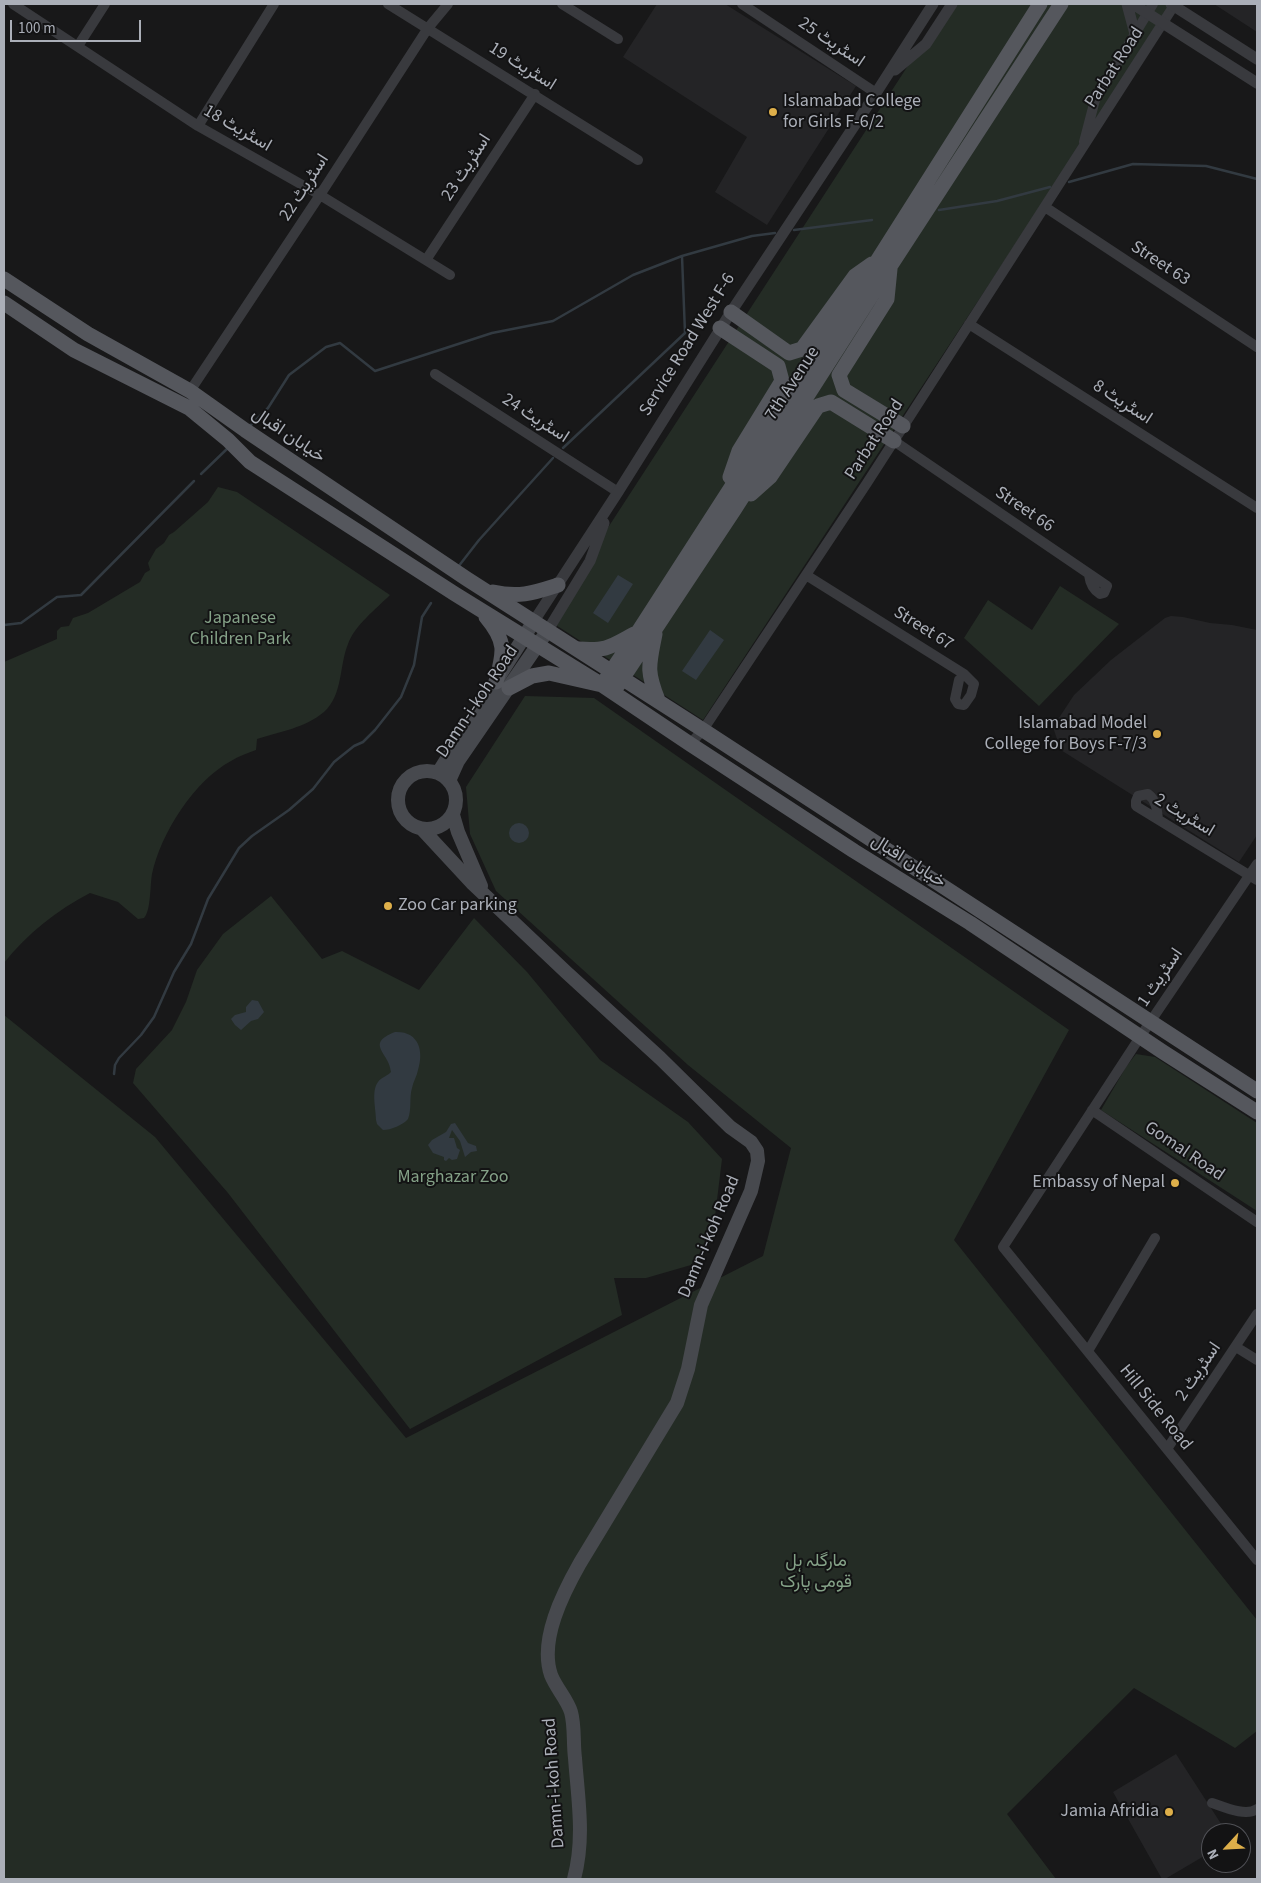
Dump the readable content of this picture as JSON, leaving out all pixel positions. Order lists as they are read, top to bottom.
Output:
{
  "streets": {
    "main road": [
      "Service Road West F-6",
      "7th Avenue",
      "خیابان اقبال",
      "Damn-i-koh Road"
    ],
    "street": [
      "اسٹریٹ 25",
      "اسٹریٹ 19",
      "Parbat Road",
      "اسٹریٹ 18",
      "اسٹریٹ 23",
      "اسٹریٹ 22",
      "Street 63",
      "اسٹریٹ 8",
      "اسٹریٹ 24",
      "Street 66",
      "Street 67",
      "اسٹریٹ 2",
      "اسٹریٹ 1",
      "Gomal Road",
      "Hill Side Road"
    ]
  },
  "crossings": [
    ["اسٹریٹ 25", "Service Road West F-6"],
    ["اسٹریٹ 19", "اسٹریٹ 23"],
    ["اسٹریٹ 19", "اسٹریٹ 22"],
    ["Parbat Road", "Street 63"],
    ["Parbat Road", "اسٹریٹ 8"],
    ["Parbat Road", "خیابان اقبال"],
    ["Parbat Road", "Street 66"],
    ["Parbat Road", "Street 67"],
    ["اسٹریٹ 18", "اسٹریٹ 23"],
    ["اسٹریٹ 18", "اسٹریٹ 22"],
    ["اسٹریٹ 22", "خیابان اقبال"],
    ["Service Road West F-6", "اسٹریٹ 24"],
    ["Service Road West F-6", "خیابان اقبال"],
    ["Service Road West F-6", "Damn-i-koh Road"],
    ["7th Avenue", "خیابان اقبال"],
    ["خیابان اقبال", "Damn-i-koh Road"],
    ["خیابان اقبال", "اسٹریٹ 1"],
    ["اسٹریٹ 2", "اسٹریٹ 1"],
    ["اسٹریٹ 2", "Hill Side Road"],
    ["اسٹریٹ 1", "Gomal Road"],
    ["اسٹریٹ 1", "Hill Side Road"]
  ],
  "parks": ["Japanese Children Park", "Marghazar Zoo", "مارگلہ ہل قومی پارک"],
  "places": [
    "Islamabad College for Girls F-6/2",
    "Islamabad Model College for Boys F-7/3",
    "Zoo Car parking",
    "Embassy of Nepal",
    "Jamia Afridia"
  ],
  "scale_bar": "100 m",
  "north": "bottom left"
}
